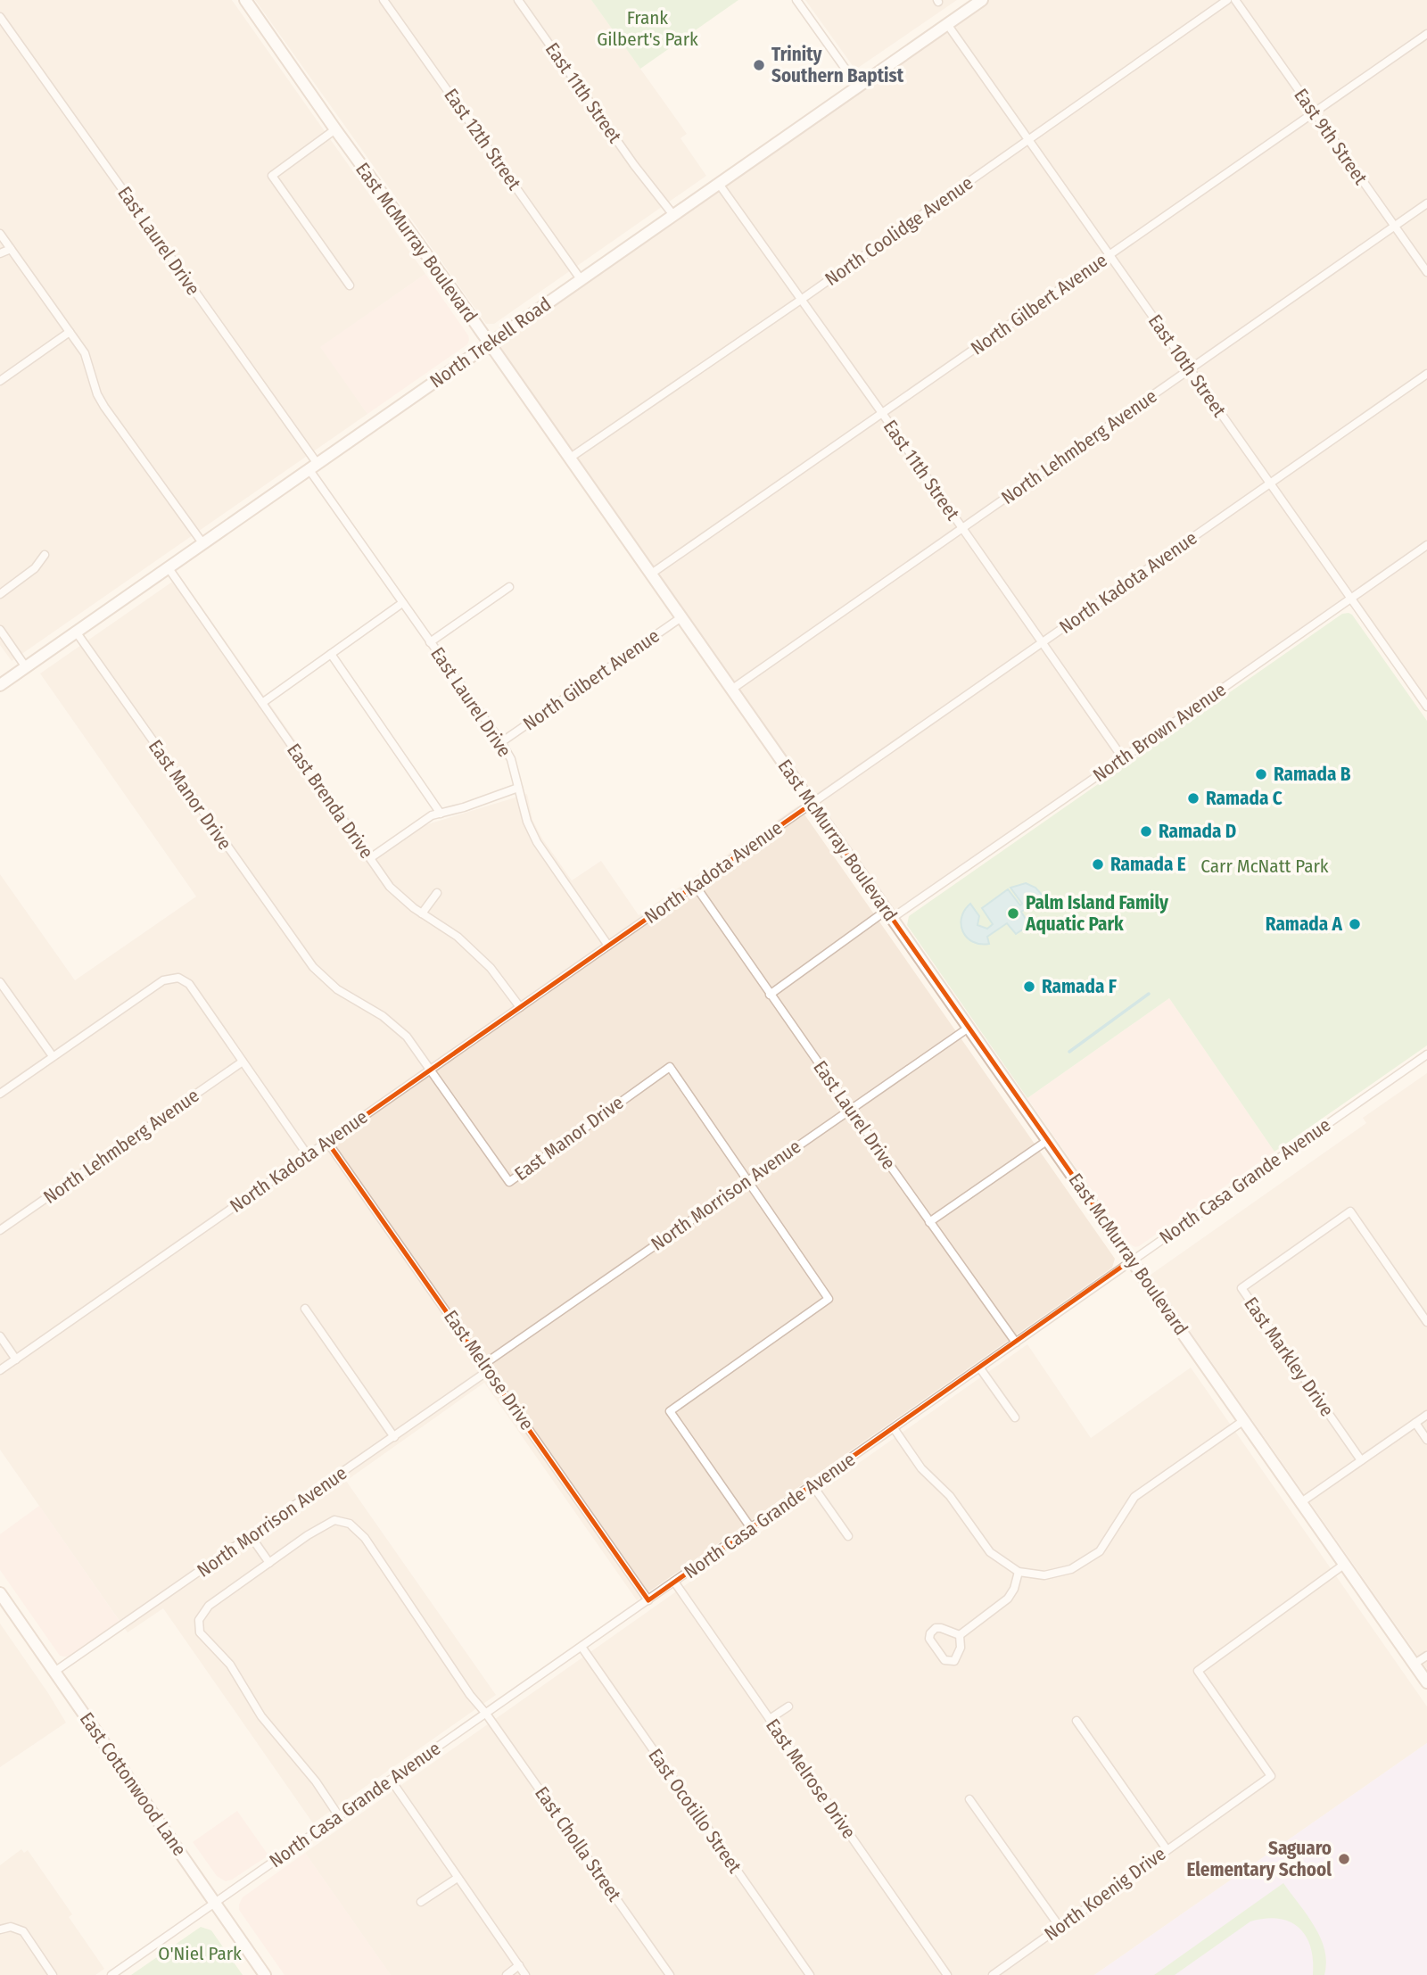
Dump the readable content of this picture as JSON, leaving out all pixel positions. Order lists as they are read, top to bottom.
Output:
{
  "streets": {
    "street": [
      "East 11th Street",
      "East 9th Street",
      "East 12th Street",
      "North Coolidge Avenue",
      "East Laurel Drive",
      "East McMurray Boulevard",
      "North Gilbert Avenue",
      "North Trekell Road",
      "East 10th Street",
      "North Lehmberg Avenue",
      "North Kadota Avenue",
      "North Brown Avenue",
      "East Manor Drive",
      "East Brenda Drive",
      "North Casa Grande Avenue",
      "North Morrison Avenue",
      "East Markley Drive",
      "East Melrose Drive",
      "East Cottonwood Lane",
      "East Ocotillo Street",
      "East Cholla Street",
      "North Koenig Drive"
    ]
  },
  "crossings": [
    ["East 11th Street", "North Coolidge Avenue"],
    ["East 11th Street", "North Gilbert Avenue"],
    ["East 11th Street", "North Trekell Road"],
    ["East 11th Street", "North Lehmberg Avenue"],
    ["East 11th Street", "North Kadota Avenue"],
    ["East 11th Street", "North Brown Avenue"],
    ["East 9th Street", "North Gilbert Avenue"],
    ["East 9th Street", "North Lehmberg Avenue"],
    ["East 12th Street", "North Trekell Road"],
    ["North Coolidge Avenue", "East McMurray Boulevard"],
    ["North Coolidge Avenue", "East 10th Street"],
    ["East Laurel Drive", "North Gilbert Avenue"],
    ["East Laurel Drive", "North Trekell Road"],
    ["East Laurel Drive", "North Kadota Avenue"],
    ["East Laurel Drive", "North Brown Avenue"],
    ["East Laurel Drive", "North Casa Grande Avenue"],
    ["East Laurel Drive", "North Morrison Avenue"],
    ["East McMurray Boulevard", "North Gilbert Avenue"],
    ["East McMurray Boulevard", "North Trekell Road"],
    ["East McMurray Boulevard", "North Lehmberg Avenue"],
    ["East McMurray Boulevard", "North Kadota Avenue"],
    ["East McMurray Boulevard", "North Brown Avenue"],
    ["East McMurray Boulevard", "North Casa Grande Avenue"],
    ["East McMurray Boulevard", "North Morrison Avenue"],
    ["East McMurray Boulevard", "North Koenig Drive"],
    ["North Gilbert Avenue", "East 10th Street"],
    ["North Trekell Road", "East 10th Street"],
    ["North Trekell Road", "East Manor Drive"],
    ["North Trekell Road", "East Brenda Drive"],
    ["East 10th Street", "North Lehmberg Avenue"],
    ["East 10th Street", "North Kadota Avenue"],
    ["East 10th Street", "North Brown Avenue"],
    ["North Kadota Avenue", "East Manor Drive"],
    ["North Kadota Avenue", "East Brenda Drive"],
    ["North Kadota Avenue", "East Melrose Drive"],
    ["East Manor Drive", "North Casa Grande Avenue"],
    ["East Manor Drive", "North Morrison Avenue"],
    ["North Casa Grande Avenue", "East Melrose Drive"],
    ["North Casa Grande Avenue", "East Cottonwood Lane"],
    ["North Casa Grande Avenue", "East Ocotillo Street"],
    ["North Casa Grande Avenue", "East Cholla Street"],
    ["North Morrison Avenue", "East Melrose Drive"],
    ["North Morrison Avenue", "East Cottonwood Lane"]
  ],
  "parks": ["Frank Gilbert's Park", "Carr McNatt Park", "O'Niel Park"],
  "places": [
    "Trinity Southern Baptist",
    "Ramada B",
    "Ramada C",
    "Ramada D",
    "Ramada E",
    "Palm Island Family Aquatic Park",
    "Ramada A",
    "Ramada F",
    "Saguaro Elementary School"
  ]
}
